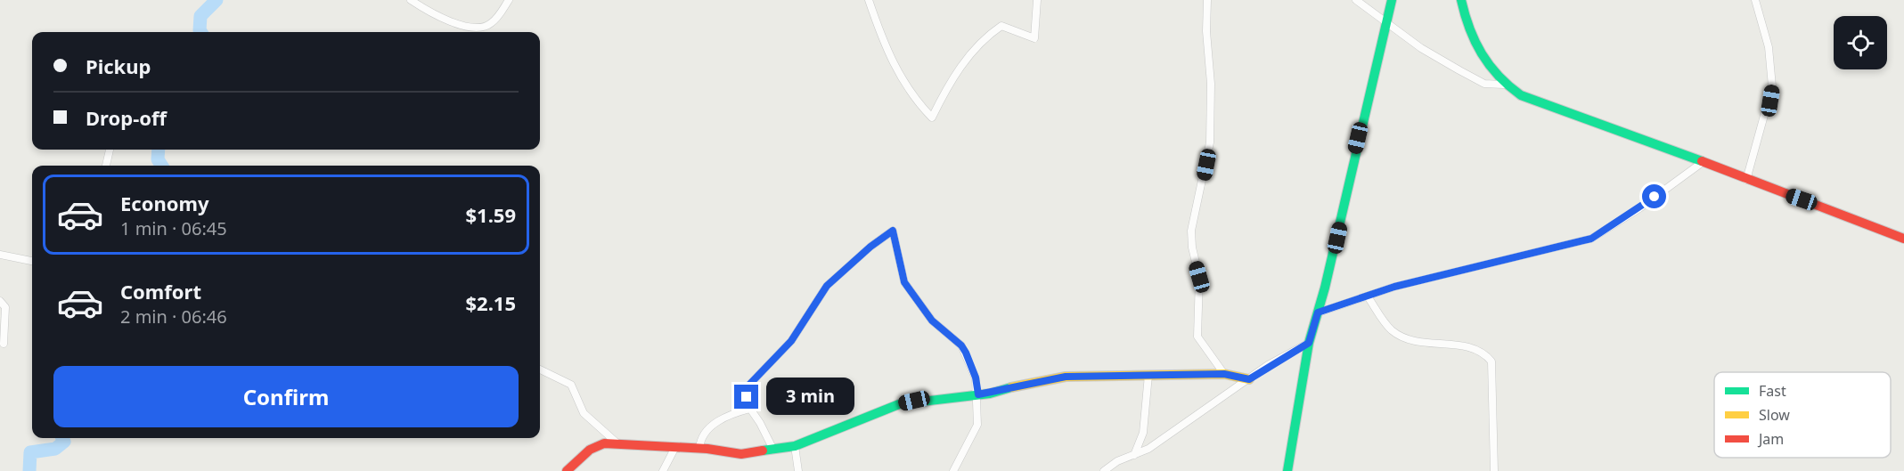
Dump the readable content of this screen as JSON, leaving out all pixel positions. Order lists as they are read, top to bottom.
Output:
{
  "legend": ["Fast", "Slow", "Jam"],
  "page": {
    "banner": ["Pickup", "Drop-off"],
    "list": [
      {
        "name": "Economy",
        "note": "1 min · 06:45",
        "value": "$1.59"
      },
      {
        "name": "Comfort",
        "note": "2 min · 06:46",
        "value": "$2.15"
      }
    ],
    "buttons": "Confirm",
    "bubble": "3 min"
  }
}
